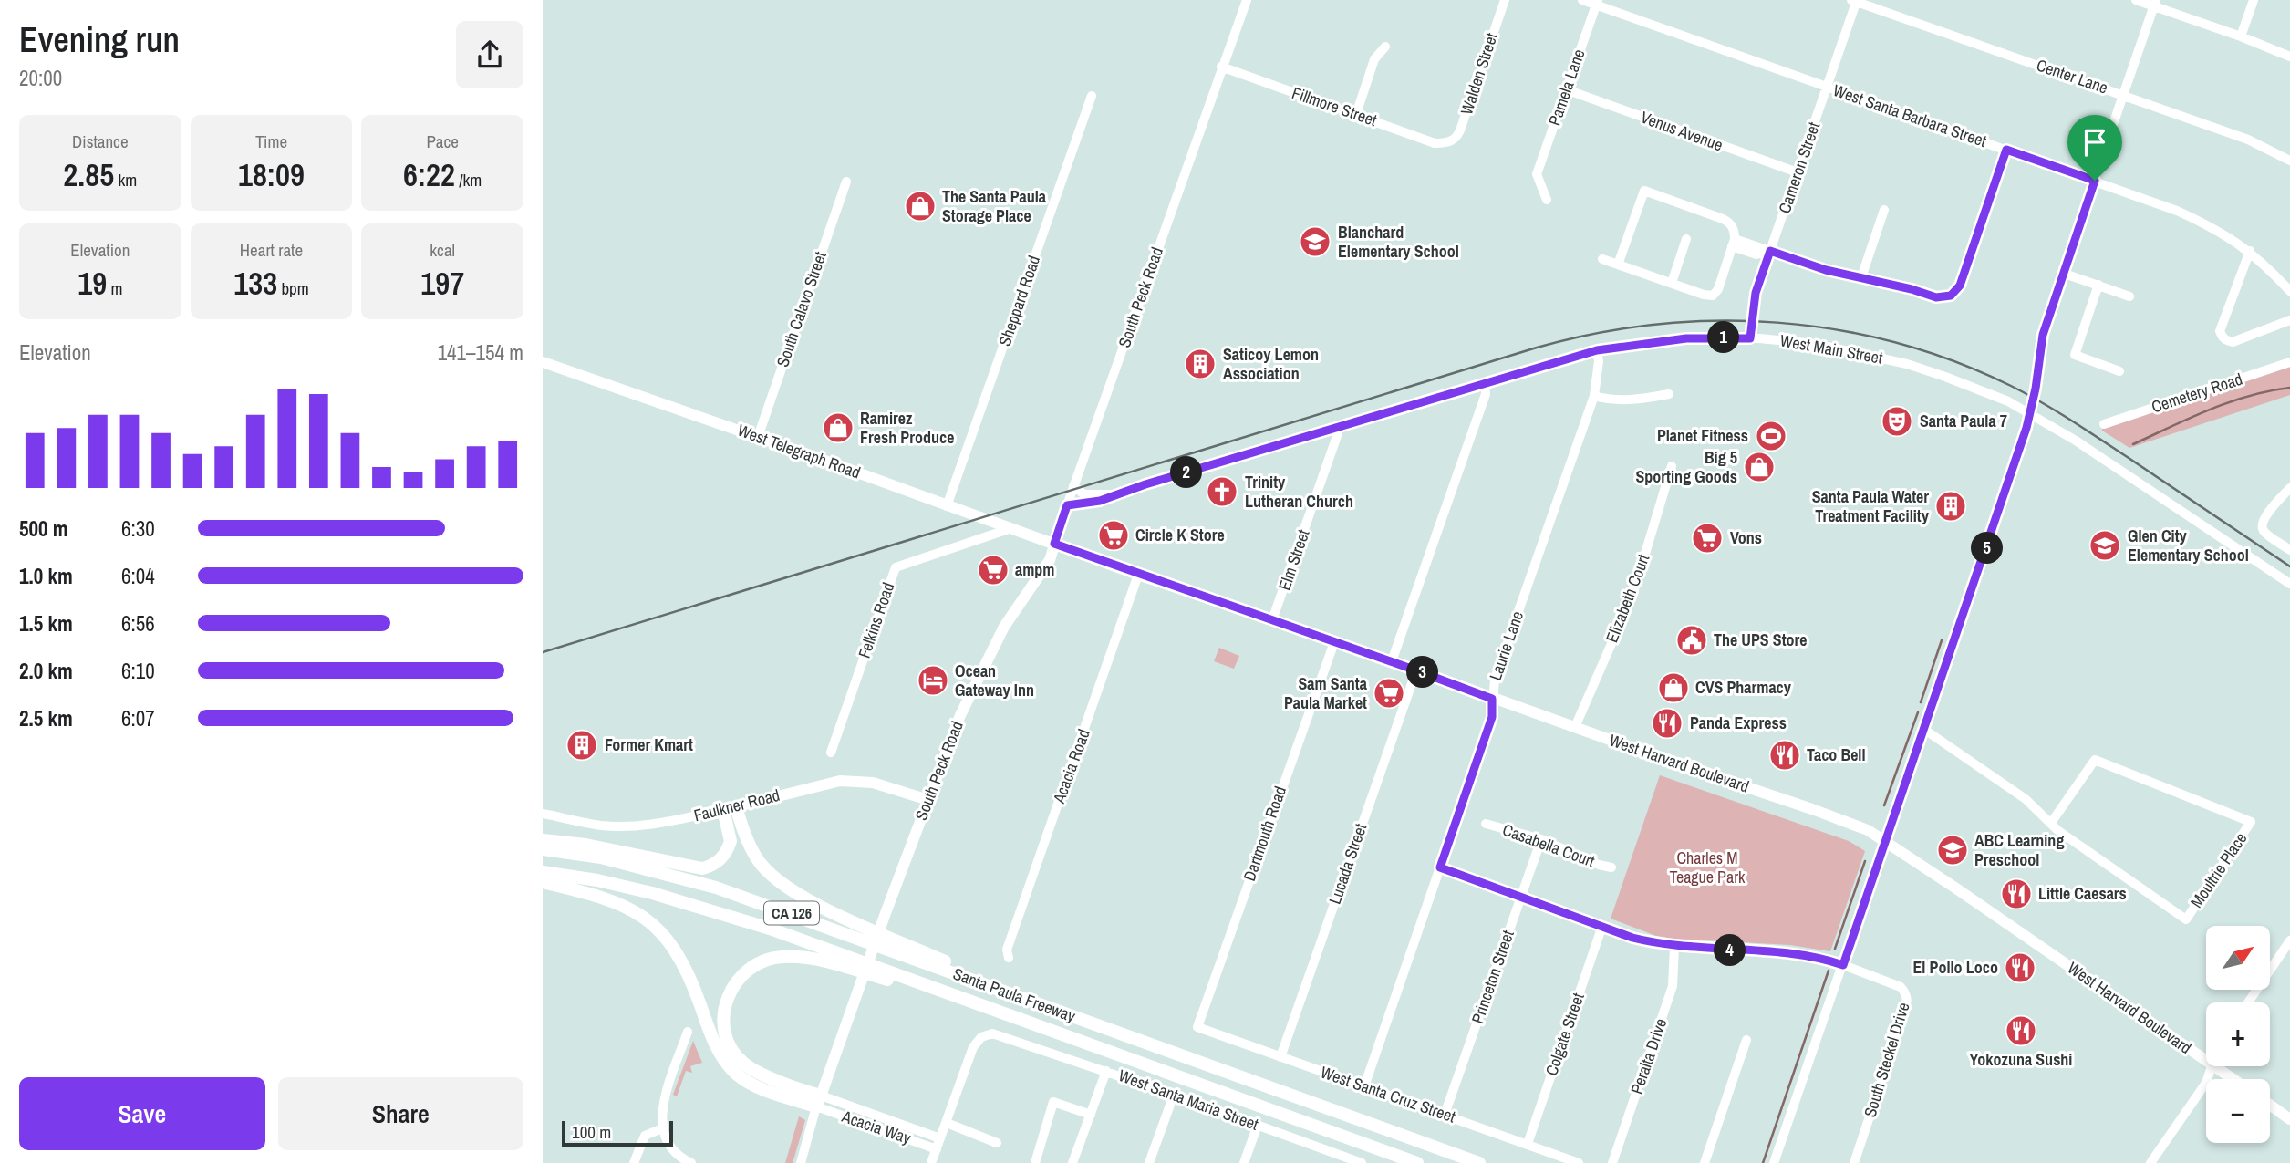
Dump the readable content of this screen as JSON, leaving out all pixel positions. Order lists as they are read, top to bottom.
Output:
{
  "streets": {
    "highway": ["CA 126", "Santa Paula Freeway"],
    "main road": [
      "South Peck Road",
      "West Telegraph Road",
      "West Harvard Boulevard",
      "Faulkner Road"
    ],
    "street": [
      "Walden Street",
      "Center Lane",
      "Pamela Lane",
      "Fillmore Street",
      "West Santa Barbara Street",
      "Venus Avenue",
      "Cameron Street",
      "Sheppard Road",
      "South Calavo Street",
      "West Main Street",
      "Cemetery Road",
      "Elm Street",
      "Elizabeth Court",
      "Felkins Road",
      "Laurie Lane",
      "Acacia Road",
      "Dartmouth Road",
      "Casabella Court",
      "Lucada Street",
      "Moultrie Place",
      "Princeton Street",
      "Colgate Street",
      "Peralta Drive",
      "South Steckel Drive",
      "West Santa Cruz Street",
      "West Santa Maria Street",
      "Acacia Way"
    ]
  },
  "crossings": [
    ["Walden Street", "Fillmore Street"],
    ["Center Lane", "Cameron Street"],
    ["Pamela Lane", "West Santa Barbara Street"],
    ["Pamela Lane", "Venus Avenue"],
    ["Fillmore Street", "South Peck Road"],
    ["West Santa Barbara Street", "Cameron Street"],
    ["Venus Avenue", "Cameron Street"],
    ["Cameron Street", "West Main Street"],
    ["South Peck Road", "West Main Street"],
    ["South Peck Road", "West Telegraph Road"],
    ["South Peck Road", "West Harvard Boulevard"],
    ["South Peck Road", "Faulkner Road"],
    ["South Peck Road", "Acacia Way"],
    ["Sheppard Road", "West Telegraph Road"],
    ["South Calavo Street", "West Telegraph Road"],
    ["West Main Street", "Elm Street"],
    ["West Main Street", "Laurie Lane"],
    ["West Telegraph Road", "Felkins Road"],
    ["West Telegraph Road", "West Harvard Boulevard"],
    ["Elm Street", "West Harvard Boulevard"],
    ["Elizabeth Court", "West Harvard Boulevard"],
    ["Laurie Lane", "West Harvard Boulevard"],
    ["Laurie Lane", "South Steckel Drive"],
    ["Laurie Lane", "West Santa Cruz Street"],
    ["West Harvard Boulevard", "Acacia Road"],
    ["West Harvard Boulevard", "Dartmouth Road"],
    ["West Harvard Boulevard", "Lucada Street"],
    ["Dartmouth Road", "West Santa Cruz Street"],
    ["Casabella Court", "Princeton Street"],
    ["Lucada Street", "West Santa Cruz Street"],
    ["Princeton Street", "South Steckel Drive"],
    ["Princeton Street", "West Santa Cruz Street"],
    ["Colgate Street", "South Steckel Drive"],
    ["Colgate Street", "West Santa Cruz Street"],
    ["Peralta Drive", "South Steckel Drive"]
  ],
  "parks": ["Charles M Teague Park"],
  "places": {
    "shop": [
      "The Santa Paula Storage Place",
      "Ramirez Fresh Produce",
      "Big 5 Sporting Goods",
      "CVS Pharmacy"
    ],
    "school or university": ["Blanchard Elementary School", "Glen City Elementary School", "ABC Learning Preschool"],
    "building": ["Saticoy Lemon Association", "Santa Paula Water Treatment Facility", "Former Kmart"],
    "theatre": ["Santa Paula 7"],
    "sports": ["Planet Fitness"],
    "church": ["Trinity Lutheran Church"],
    "supermarket": [
      "Circle K Store",
      "Vons",
      "ampm",
      "Sam Santa Paula Market"
    ],
    "public building": ["The UPS Store"],
    "hotel": ["Ocean Gateway Inn"],
    "restaurant": [
      "Panda Express",
      "Taco Bell",
      "Little Caesars",
      "El Pollo Loco",
      "Yokozuna Sushi"
    ]
  },
  "scale_bar": "100 m",
  "north": "top right",
  "page": {
    "heading": ["Evening run", "20:00"],
    "stats": [
      ["Distance", "2.85 km"],
      ["Time", "18:09"],
      ["Pace", "6:22 /km"],
      ["Elevation", "19 m"],
      ["Heart rate", "133 bpm"],
      ["kcal", "197"]
    ],
    "pins": [
      "1",
      "2",
      "5",
      "3",
      "4"
    ],
    "chart": ["Elevation", "141–154 m"],
    "list": [
      {
        "name": "500 m",
        "note": "6:30"
      },
      {
        "name": "1.0 km",
        "note": "6:04"
      },
      {
        "name": "1.5 km",
        "note": "6:56"
      },
      {
        "name": "2.0 km",
        "note": "6:10"
      },
      {
        "name": "2.5 km",
        "note": "6:07"
      }
    ],
    "map_buttons": ["+", "−"],
    "buttons": ["Save", "Share"],
    "scale": "100 m"
  }
}
